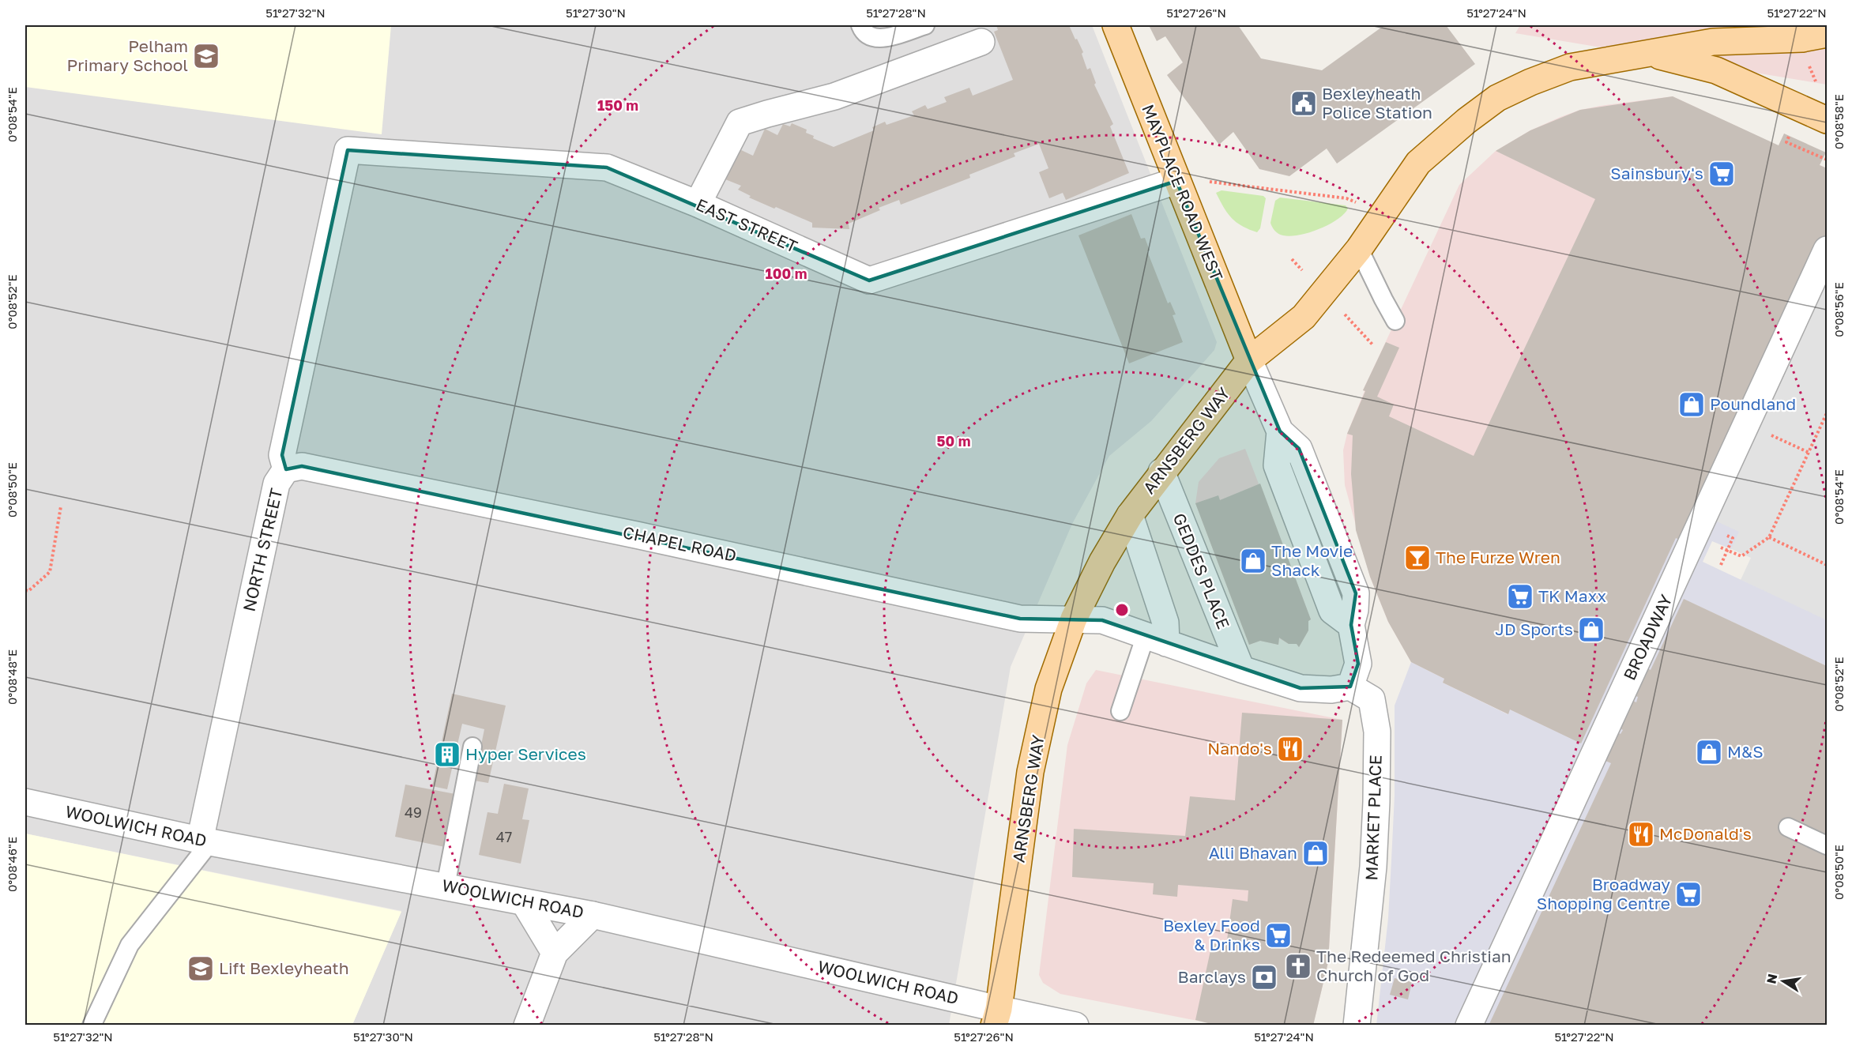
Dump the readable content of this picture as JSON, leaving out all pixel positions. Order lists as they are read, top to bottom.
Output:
{
  "streets": {
    "main road": ["MAYPLACE ROAD WEST", "ARNSBERG WAY"],
    "street": [
      "EAST STREET",
      "CHAPEL ROAD",
      "NORTH STREET",
      "GEDDES PLACE",
      "BROADWAY",
      "MARKET PLACE",
      "WOOLWICH ROAD"
    ]
  },
  "crossings": [
    ["MAYPLACE ROAD WEST", "EAST STREET"],
    ["MAYPLACE ROAD WEST", "ARNSBERG WAY"],
    ["EAST STREET", "NORTH STREET"],
    ["ARNSBERG WAY", "CHAPEL ROAD"],
    ["ARNSBERG WAY", "GEDDES PLACE"],
    ["ARNSBERG WAY", "WOOLWICH ROAD"],
    ["CHAPEL ROAD", "NORTH STREET"],
    ["NORTH STREET", "WOOLWICH ROAD"]
  ],
  "places": {
    "school or university": ["Pelham Primary School", "Lift Bexleyheath"],
    "public building": ["Bexleyheath Police Station"],
    "supermarket": [
      "Sainsbury's",
      "TK Maxx",
      "Broadway Shopping Centre",
      "Bexley Food & Drinks"
    ],
    "shop": [
      "Poundland",
      "The Movie Shack",
      "JD Sports",
      "M&S",
      "Alli Bhavan"
    ],
    "bar": ["The Furze Wren"],
    "restaurant": ["Nando's", "McDonald's"],
    "building": ["Hyper Services"],
    "church": ["The Redeemed Christian Church of God"],
    "bank": ["Barclays"]
  },
  "house_numbers": ["49", "47"],
  "north": "left",
  "coordinates": [
    "51°27'32\"N",
    "51°27'30\"N",
    "51°27'28\"N",
    "51°27'26\"N",
    "51°27'24\"N",
    "51°27'22\"N",
    "0°08'54\"E",
    "0°08'58\"E",
    "0°08'52\"E",
    "0°08'56\"E",
    "0°08'50\"E",
    "0°08'48\"E",
    "0°08'46\"E"
  ],
  "rings": ["150 m", "100 m", "50 m"]
}
